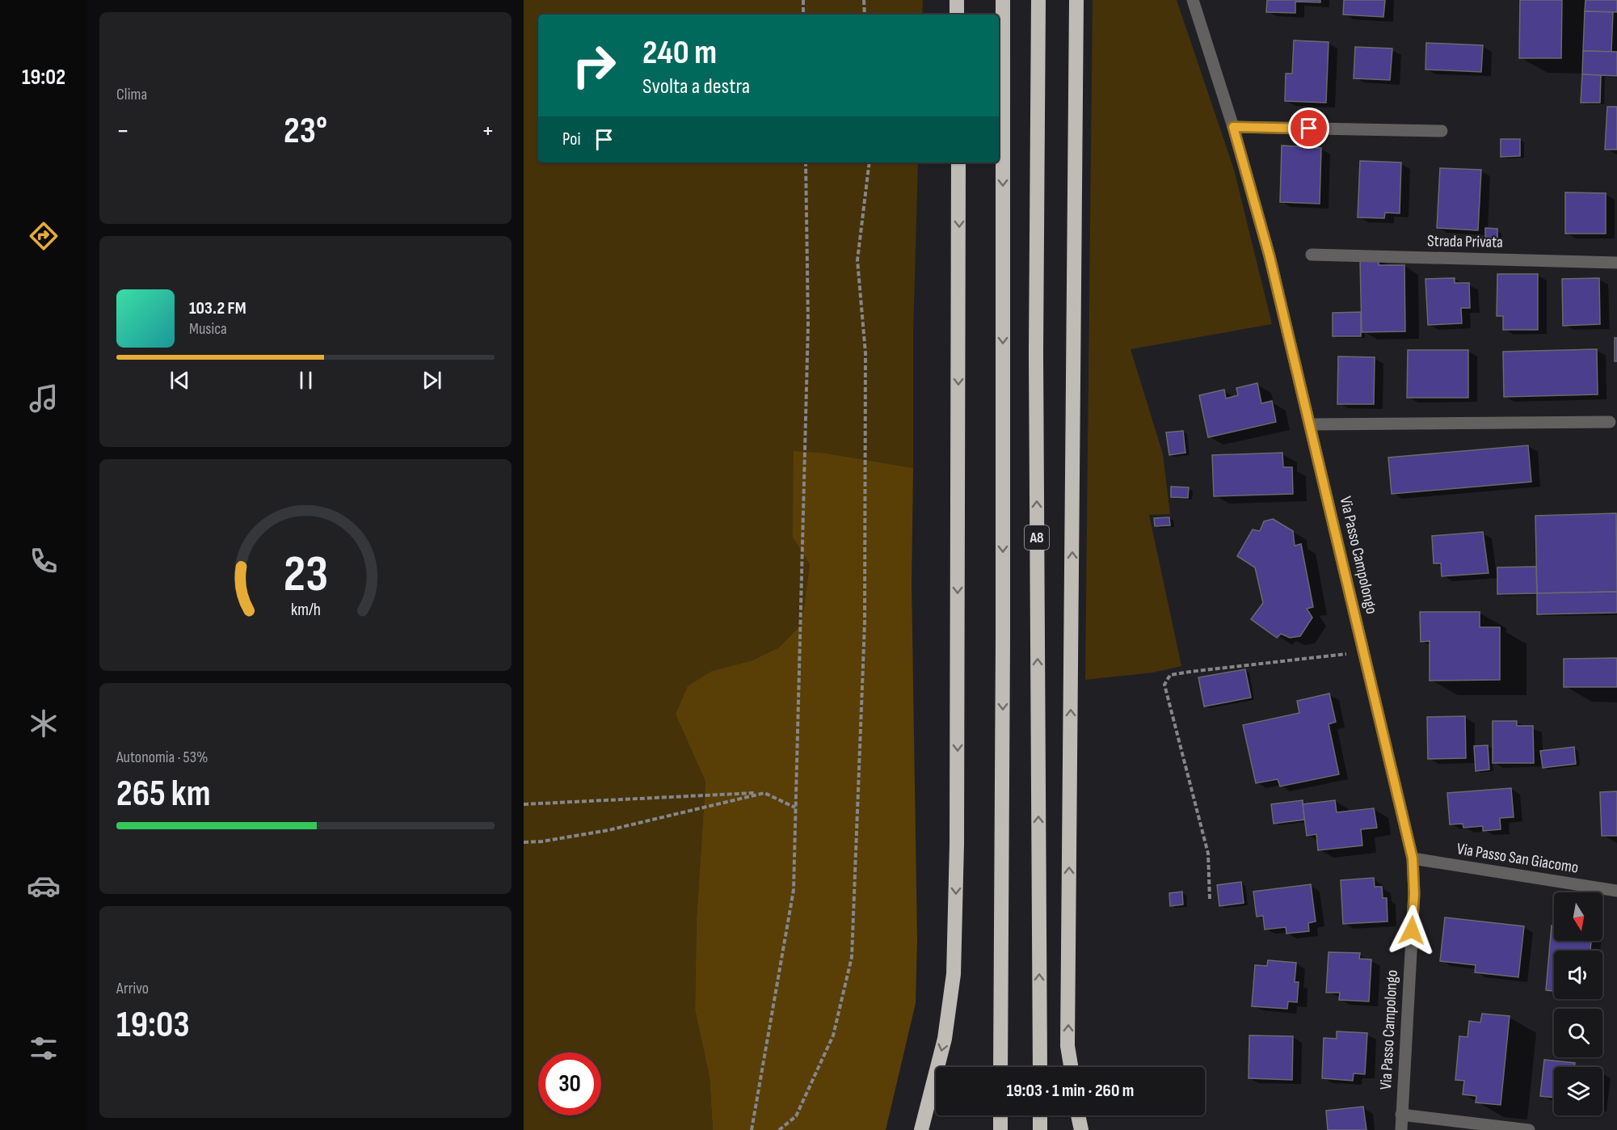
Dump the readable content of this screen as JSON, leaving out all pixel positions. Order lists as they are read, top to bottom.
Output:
{
  "streets": {
    "highway": ["A8"],
    "street": ["Strada Privata", "Via Passo Campolongo", "Via Passo San Giacomo"]
  },
  "crossings": [
    ["Via Passo Campolongo", "Via Passo San Giacomo"]
  ],
  "north": "bottom",
  "page": {
    "tabs": "19:02",
    "tile": [
      "Clima",
      ["Autonomia · 53%", "265 km"],
      ["Arrivo", "19:03"]
    ],
    "turn": ["240 m", "Svolta a destra"],
    "heat": ["−", "23°", "+"],
    "then": "Poi",
    "song": ["103.2 FM", "Musica"],
    "limit": "30",
    "trip": "19:03 · 1 min · 260 m",
    "gauge": ["23", "km/h"]
  }
}
